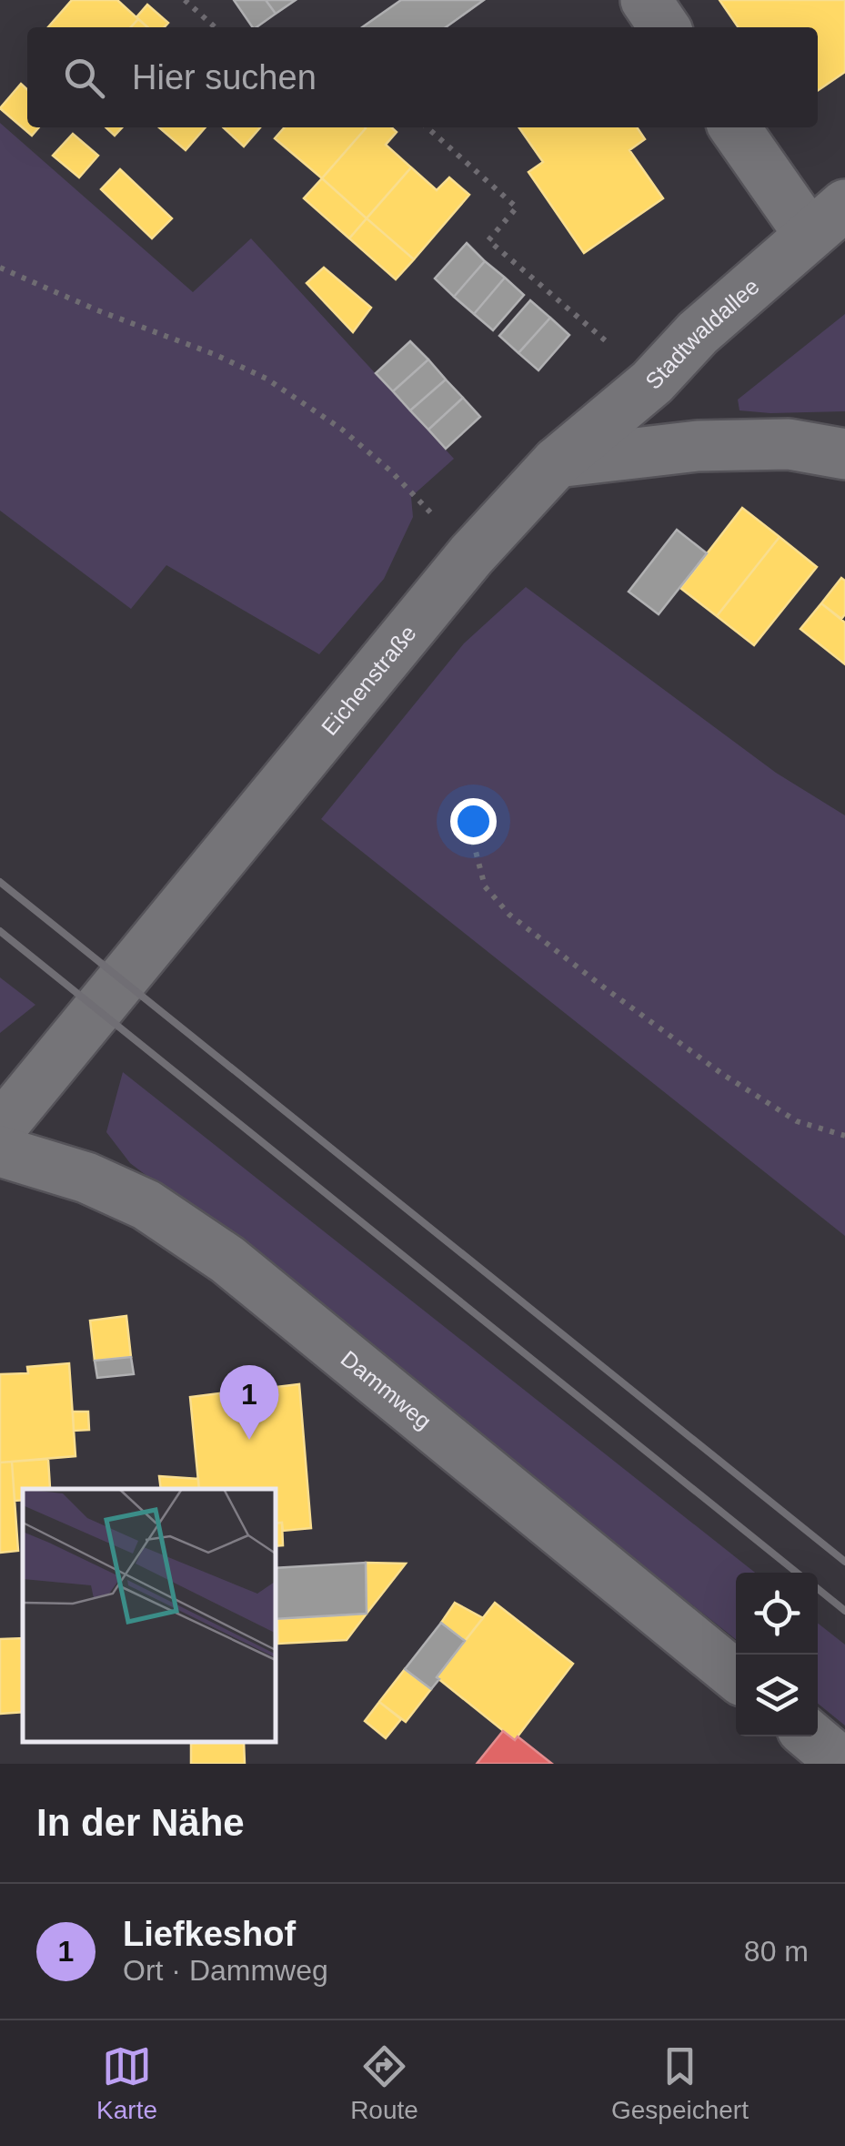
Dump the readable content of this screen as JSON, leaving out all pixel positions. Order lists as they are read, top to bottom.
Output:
{
  "streets": {
    "street": ["Stadtwaldallee", "Eichenstraße", "Dammweg"]
  },
  "crossings": [
    ["Stadtwaldallee", "Eichenstraße"]
  ],
  "page": {
    "search": "Hier suchen",
    "pins": "1",
    "heading": "In der Nähe",
    "list": [
      {
        "mark": "1",
        "name": "Liefkeshof",
        "note": "Ort · Dammweg",
        "value": "80 m"
      }
    ],
    "nav": ["Karte", "Route", "Gespeichert"]
  }
}
